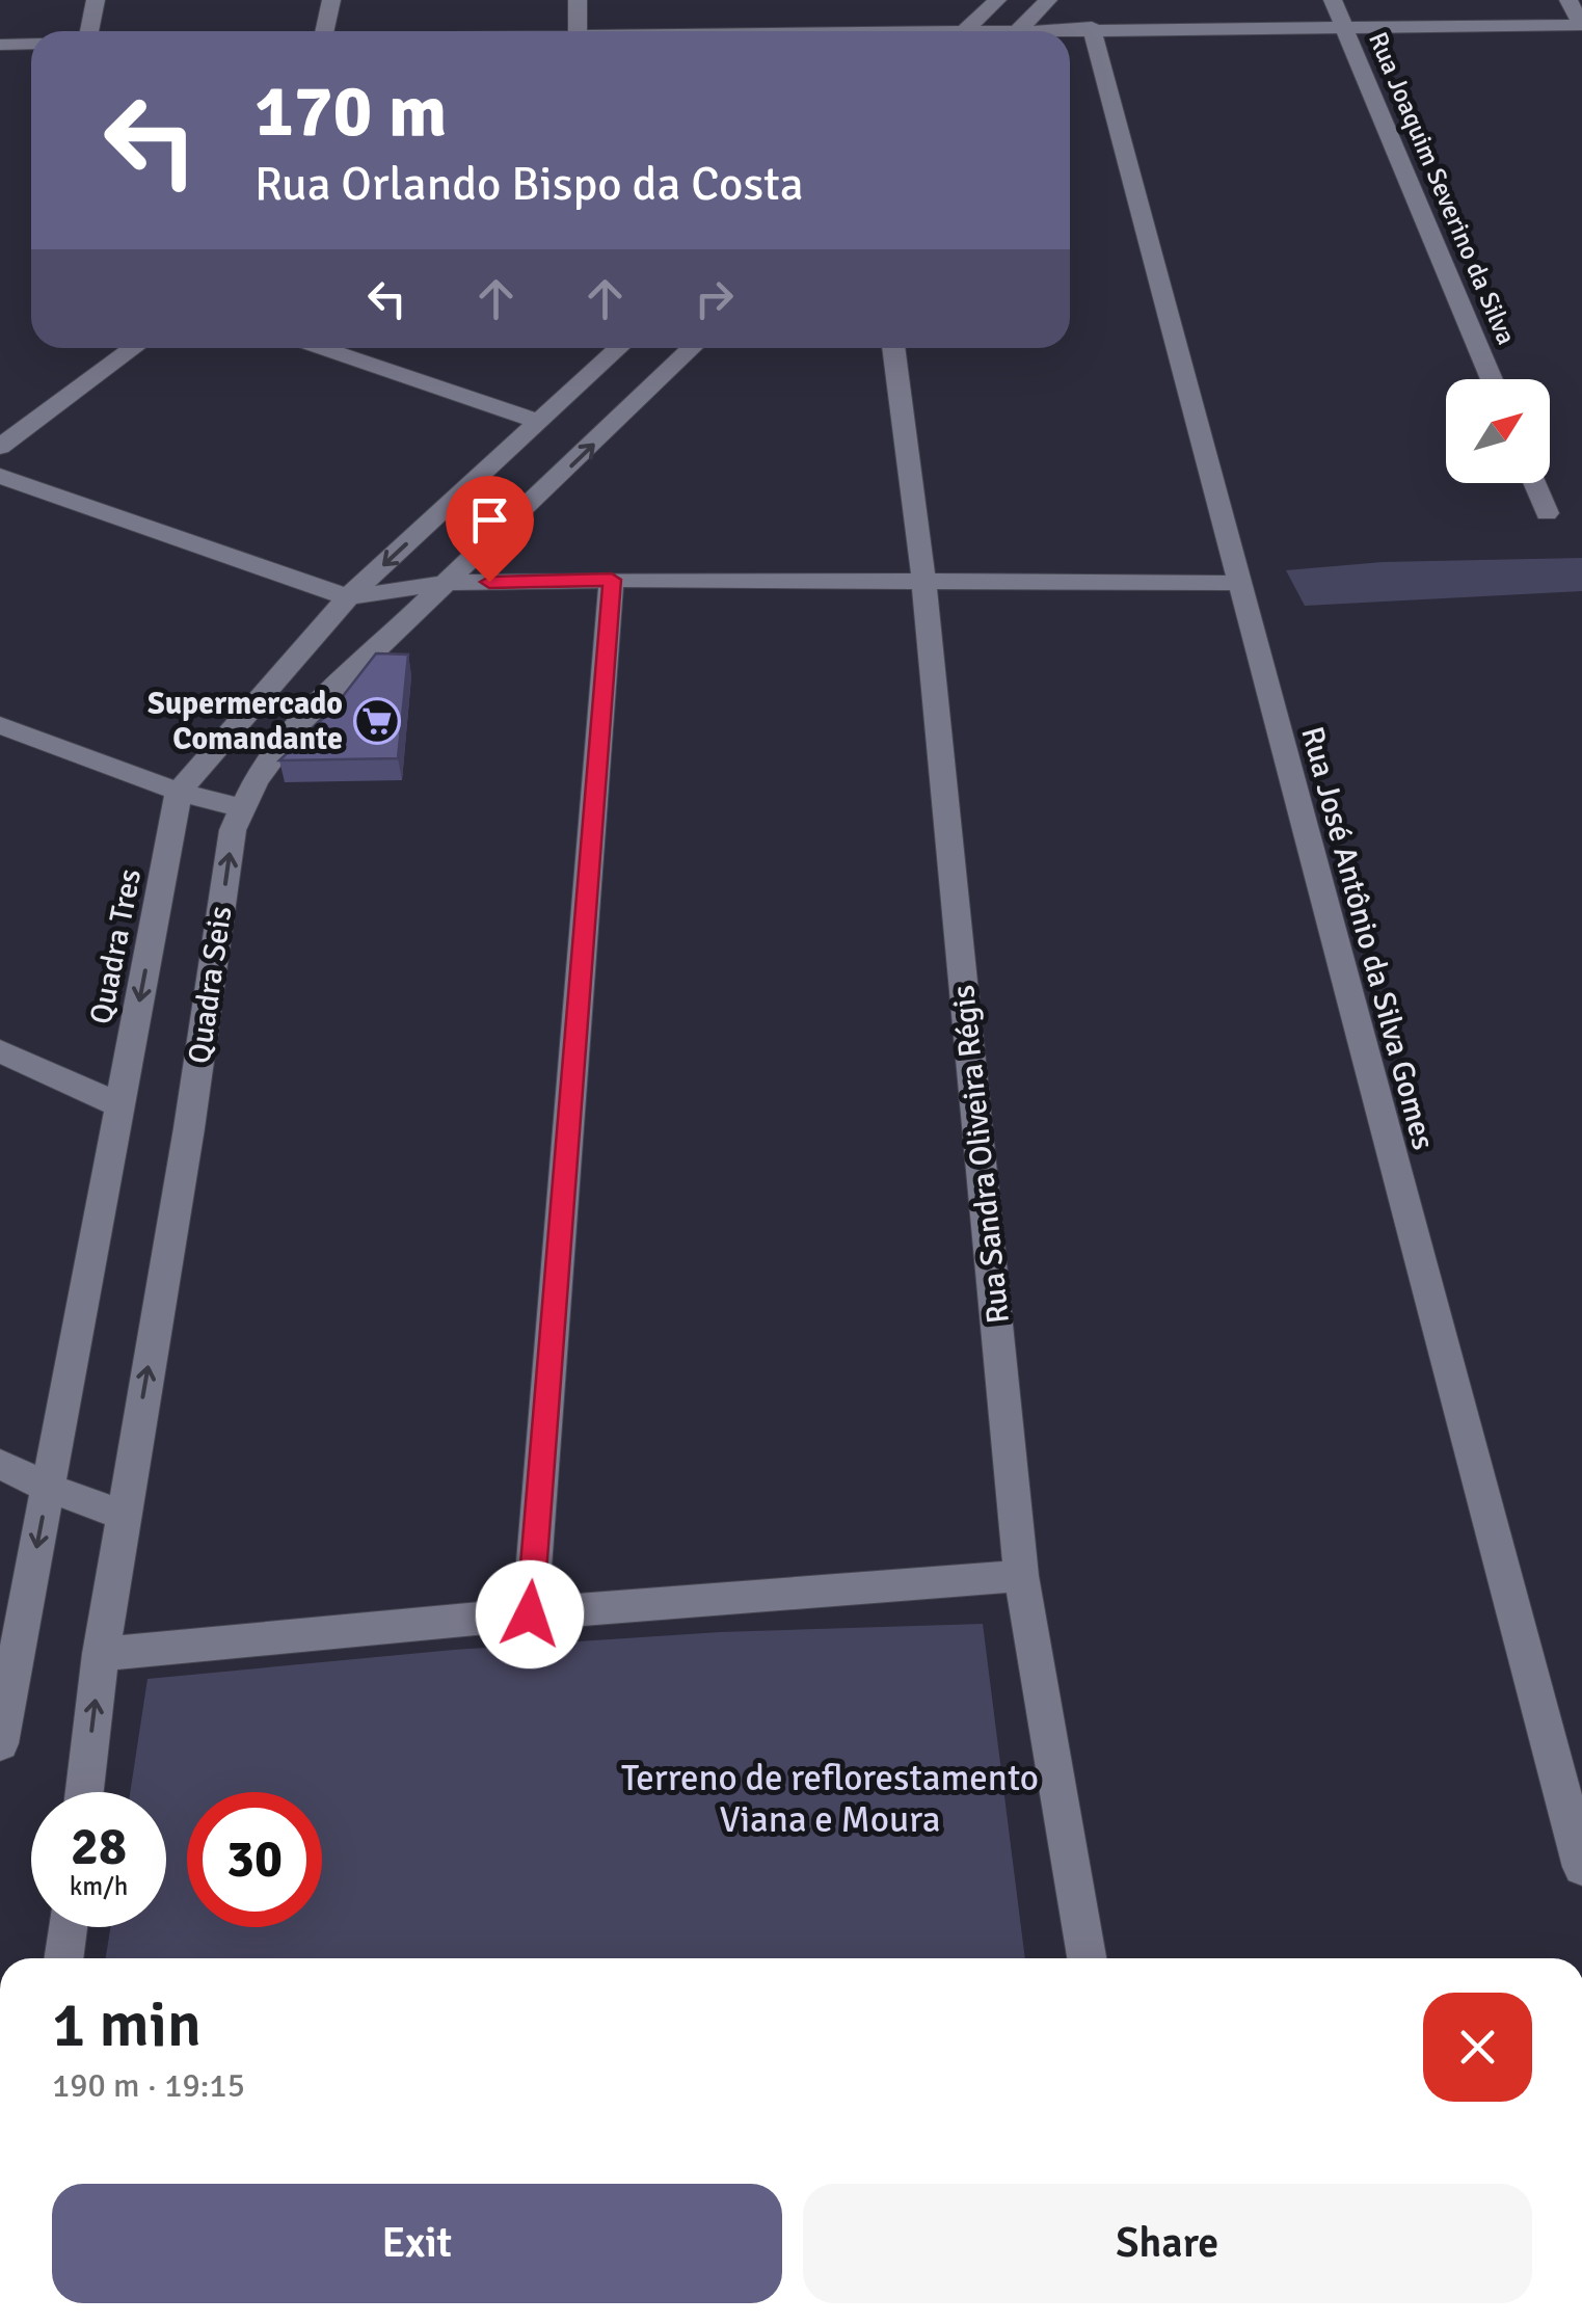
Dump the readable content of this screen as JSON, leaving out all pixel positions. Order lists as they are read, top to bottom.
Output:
{
  "streets": {
    "street": [
      "Rua Joaquim Severino da Silva",
      "Rua José Antônio da Silva Gomes",
      "Quadra Tres",
      "Quadra Seis",
      "Rua Sandra Oliveira Régis"
    ]
  },
  "one_way": ["Quadra Tres", "Quadra Seis"],
  "parks": ["Terreno de reflorestamento Viana e Moura"],
  "places": {
    "supermarket": ["Supermercado Comandante"]
  },
  "north": "top right",
  "page": {
    "turn": ["170 m", "Rua Orlando Bispo da Costa"],
    "speed": "28 km/h",
    "limit": "30",
    "heading": ["1 min", "190 m · 19:15"],
    "buttons": ["Exit", "Share"]
  }
}
